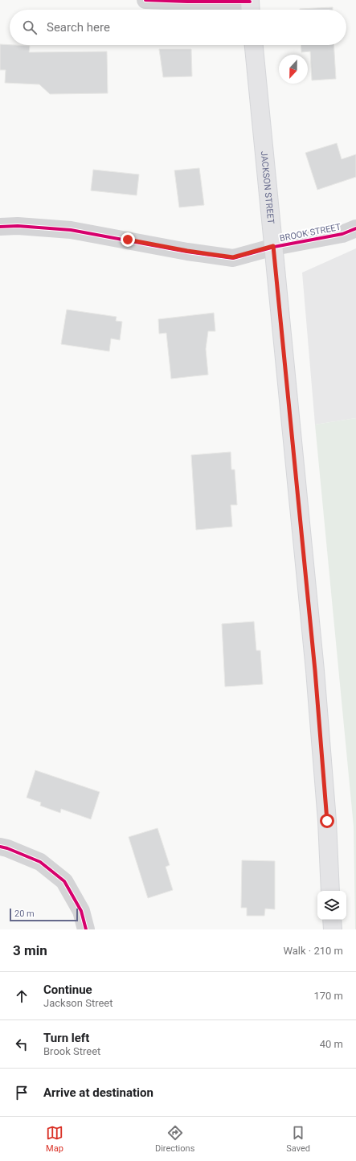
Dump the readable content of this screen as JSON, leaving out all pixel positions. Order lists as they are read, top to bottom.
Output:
{
  "streets": {
    "main road": ["JACKSON STREET"],
    "street": ["BROOK STREET"]
  },
  "crossings": [
    ["JACKSON STREET", "BROOK STREET"]
  ],
  "scale_bar": "20 m",
  "north": "bottom",
  "page": {
    "search": "Search here",
    "scale": "20 m",
    "heading": ["3 min", "Walk · 210 m"],
    "list": [
      ["Continue", "Jackson Street", "170 m"],
      ["Turn left", "Brook Street", "40 m"],
      "Arrive at destination"
    ],
    "nav": ["Map", "Directions", "Saved"]
  }
}
